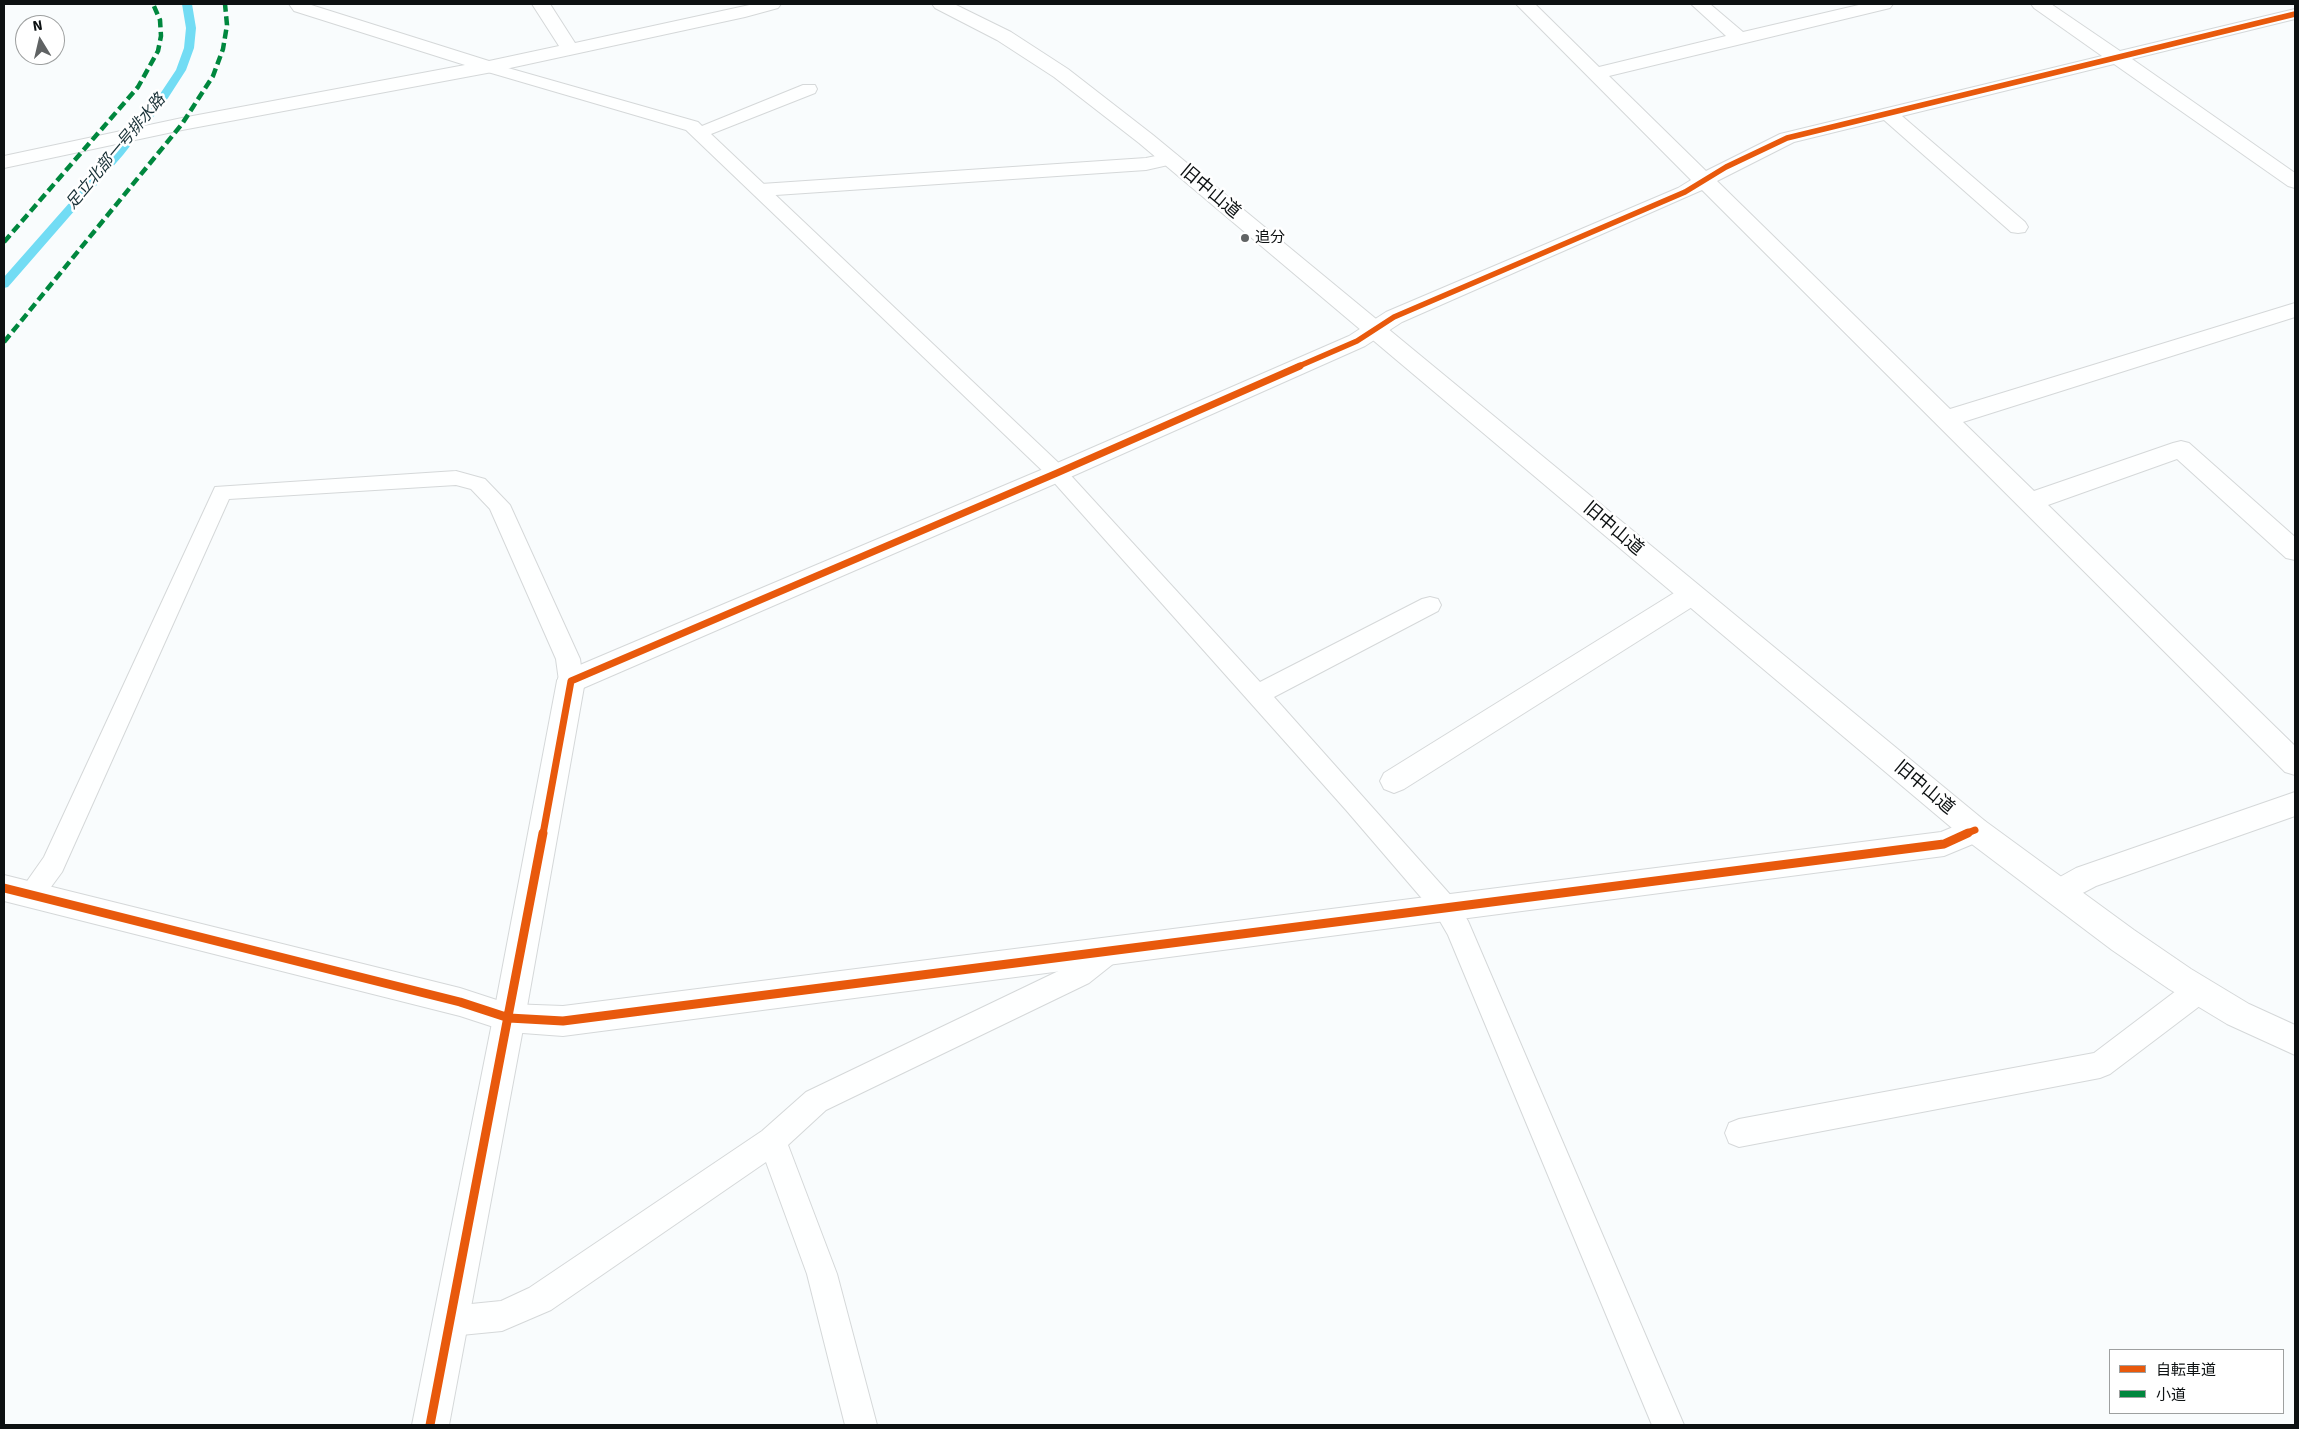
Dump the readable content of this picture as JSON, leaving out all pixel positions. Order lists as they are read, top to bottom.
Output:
{
  "streets": {
    "street": ["旧中山道"]
  },
  "water": ["足立北部一号排水路"],
  "places": ["追分"],
  "legend": ["自転車道", "小道"],
  "north": "top"
}
